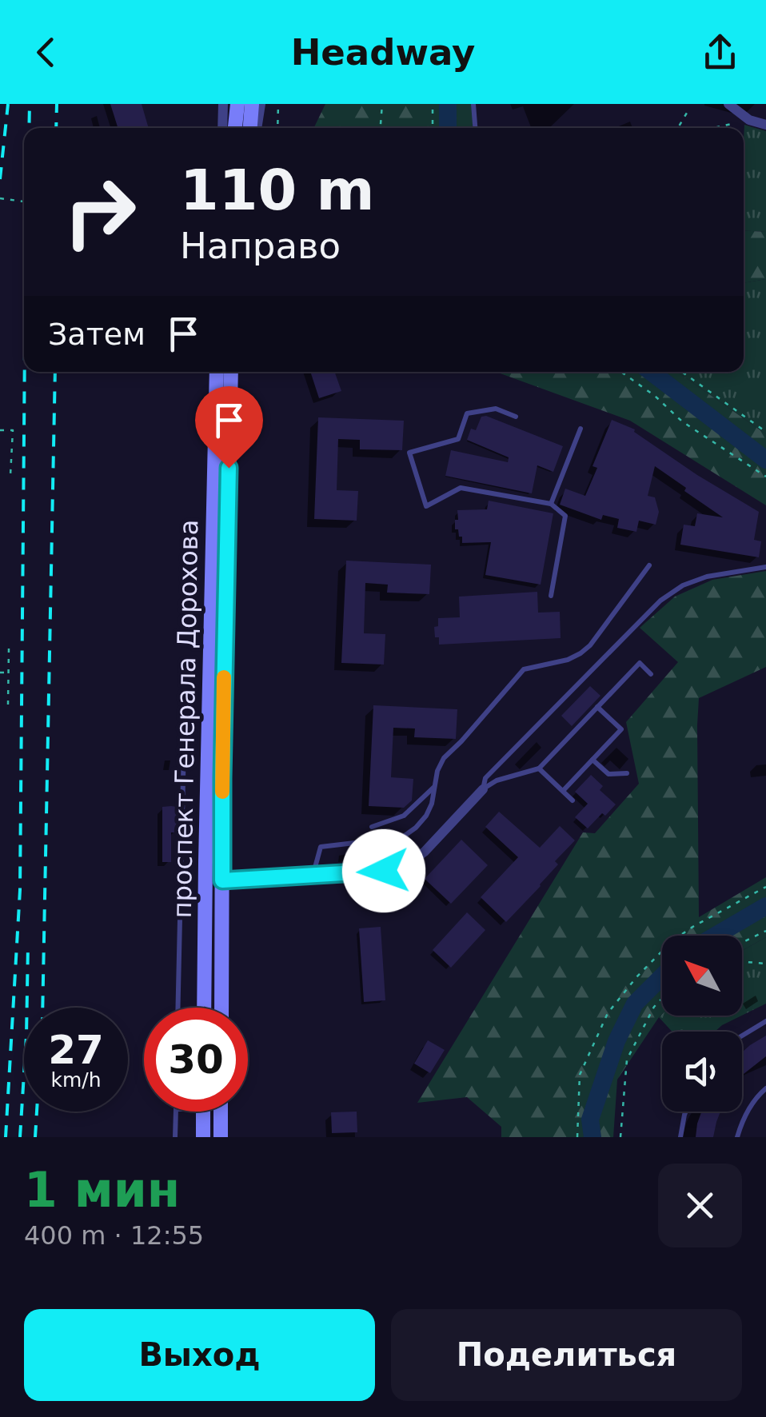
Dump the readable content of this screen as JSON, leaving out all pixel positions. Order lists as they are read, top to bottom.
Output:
{
  "streets": {
    "main road": ["проспект Генерала Дорохова"]
  },
  "north": "top left",
  "page": {
    "header": "Headway",
    "turn": ["110 m", "Направо"],
    "then": "Затем",
    "speed": "27 km/h",
    "limit": "30",
    "heading": ["1 мин", "400 m · 12:55"],
    "buttons": ["Выход", "Поделиться"]
  }
}
